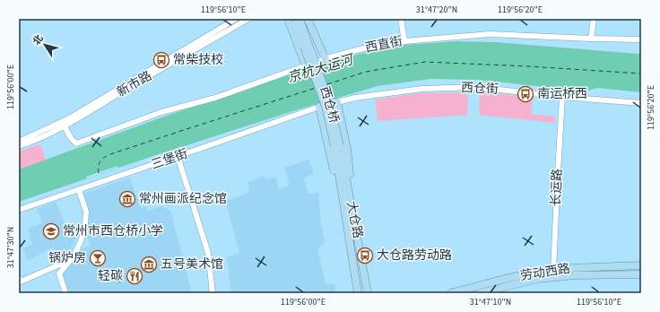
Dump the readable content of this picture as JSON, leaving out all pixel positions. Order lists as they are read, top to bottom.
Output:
{
  "streets": {
    "main road": ["西仓桥", "大仓路", "劳动西路"],
    "street": [
      "西直街",
      "新市路",
      "西仓街",
      "三堡街",
      "长运路"
    ]
  },
  "crossings": [
    ["西直街", "新市路"],
    ["西仓街", "三堡街"],
    ["西仓街", "长运路"],
    ["西仓桥", "大仓路"],
    ["长运路", "劳动西路"]
  ],
  "water": ["京杭大运河"],
  "places": {
    "bus stop": ["常柴技校", "南运桥西", "大仓路劳动路"],
    "museum": ["常州画派纪念馆", "五号美术馆"],
    "school or university": ["常州市西仓桥小学"],
    "bar": ["锅炉房"],
    "restaurant": ["轻碳"]
  },
  "north": "top left",
  "coordinates": [
    "119°56'10\"E",
    "31°47'20\"N",
    "119°56'20\"E",
    "119°56'00\"E",
    "31°47'30\"N",
    "31°47'10\"N"
  ]
}
